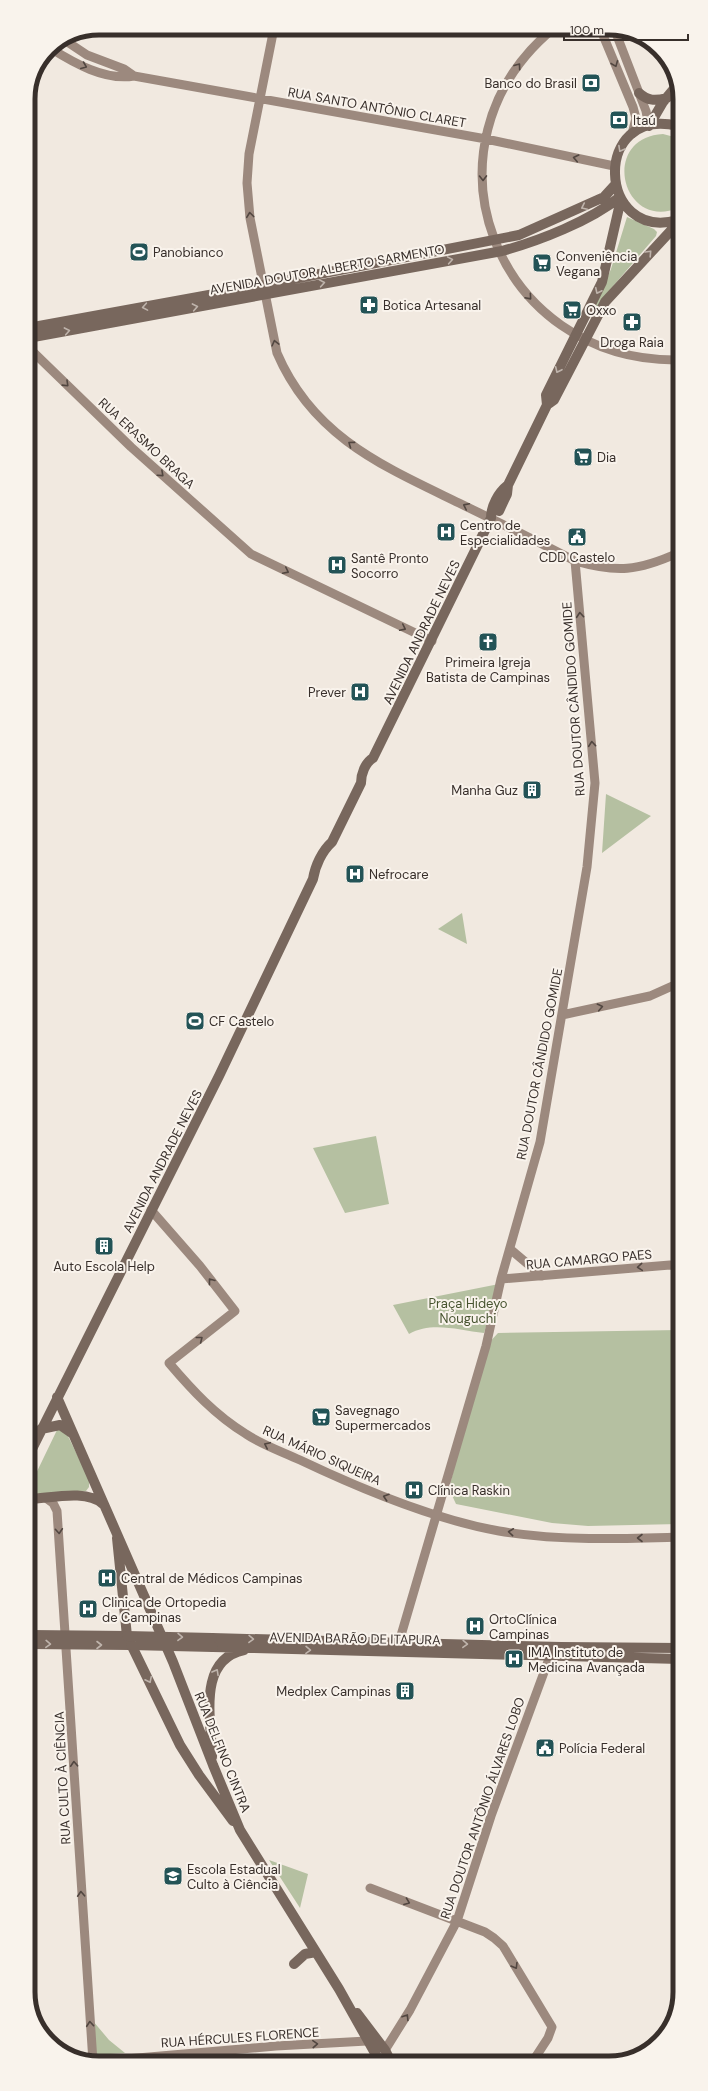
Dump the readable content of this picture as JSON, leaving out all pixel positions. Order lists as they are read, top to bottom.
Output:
{
  "streets": {
    "main road": [
      "AVENIDA DOUTOR ALBERTO SARMENTO",
      "AVENIDA ANDRADE NEVES",
      "AVENIDA BARÃO DE ITAPURA",
      "RUA DELFINO CINTRA"
    ],
    "street": [
      "RUA SANTO ANTÔNIO CLARET",
      "RUA ERASMO BRAGA",
      "RUA DOUTOR CÂNDIDO GOMIDE",
      "RUA CAMARGO PAES",
      "RUA MÁRIO SIQUEIRA",
      "RUA CULTO À CIÊNCIA",
      "RUA DOUTOR ANTÔNIO ÁLVARES LOBO",
      "RUA HÉRCULES FLORENCE"
    ]
  },
  "crossings": [
    ["AVENIDA DOUTOR ALBERTO SARMENTO", "AVENIDA ANDRADE NEVES"],
    ["RUA ERASMO BRAGA", "AVENIDA ANDRADE NEVES"],
    ["AVENIDA ANDRADE NEVES", "RUA MÁRIO SIQUEIRA"],
    ["AVENIDA ANDRADE NEVES", "RUA DELFINO CINTRA"],
    ["RUA DOUTOR CÂNDIDO GOMIDE", "RUA CAMARGO PAES"],
    ["RUA DOUTOR CÂNDIDO GOMIDE", "RUA MÁRIO SIQUEIRA"],
    ["RUA DOUTOR CÂNDIDO GOMIDE", "AVENIDA BARÃO DE ITAPURA"],
    ["AVENIDA BARÃO DE ITAPURA", "RUA CULTO À CIÊNCIA"],
    ["AVENIDA BARÃO DE ITAPURA", "RUA DOUTOR ANTÔNIO ÁLVARES LOBO"],
    ["RUA DELFINO CINTRA", "RUA HÉRCULES FLORENCE"]
  ],
  "one_way": [
    "RUA ERASMO BRAGA",
    "RUA DOUTOR CÂNDIDO GOMIDE",
    "RUA CAMARGO PAES",
    "RUA MÁRIO SIQUEIRA",
    "RUA HÉRCULES FLORENCE"
  ],
  "parks": ["Praça Hideyo Nouguchi"],
  "places": {
    "bank": ["Banco do Brasil", "Itaú"],
    "sports": ["Panobianco", "CF Castelo"],
    "supermarket": [
      "Conveniência Vegana",
      "Oxxo",
      "Dia",
      "Savegnago Supermercados"
    ],
    "pharmacy": ["Botica Artesanal", "Droga Raia"],
    "hospital": [
      "Centro de Especialidades",
      "Santê Pronto Socorro",
      "Prever",
      "Nefrocare",
      "Clínica Raskin",
      "Central de Médicos Campinas",
      "Clinica de Ortopedia de Campinas",
      "OrtoClínica Campinas",
      "IMA Instituto de Medicina Avançada"
    ],
    "public building": ["CDD Castelo", "Polícia Federal"],
    "church": ["Primeira Igreja Batista de Campinas"],
    "building": ["Manha Guz", "Auto Escola Help", "Medplex Campinas"],
    "school or university": ["Escola Estadual Culto à Ciência"]
  },
  "scale_bar": "100 m"
}
